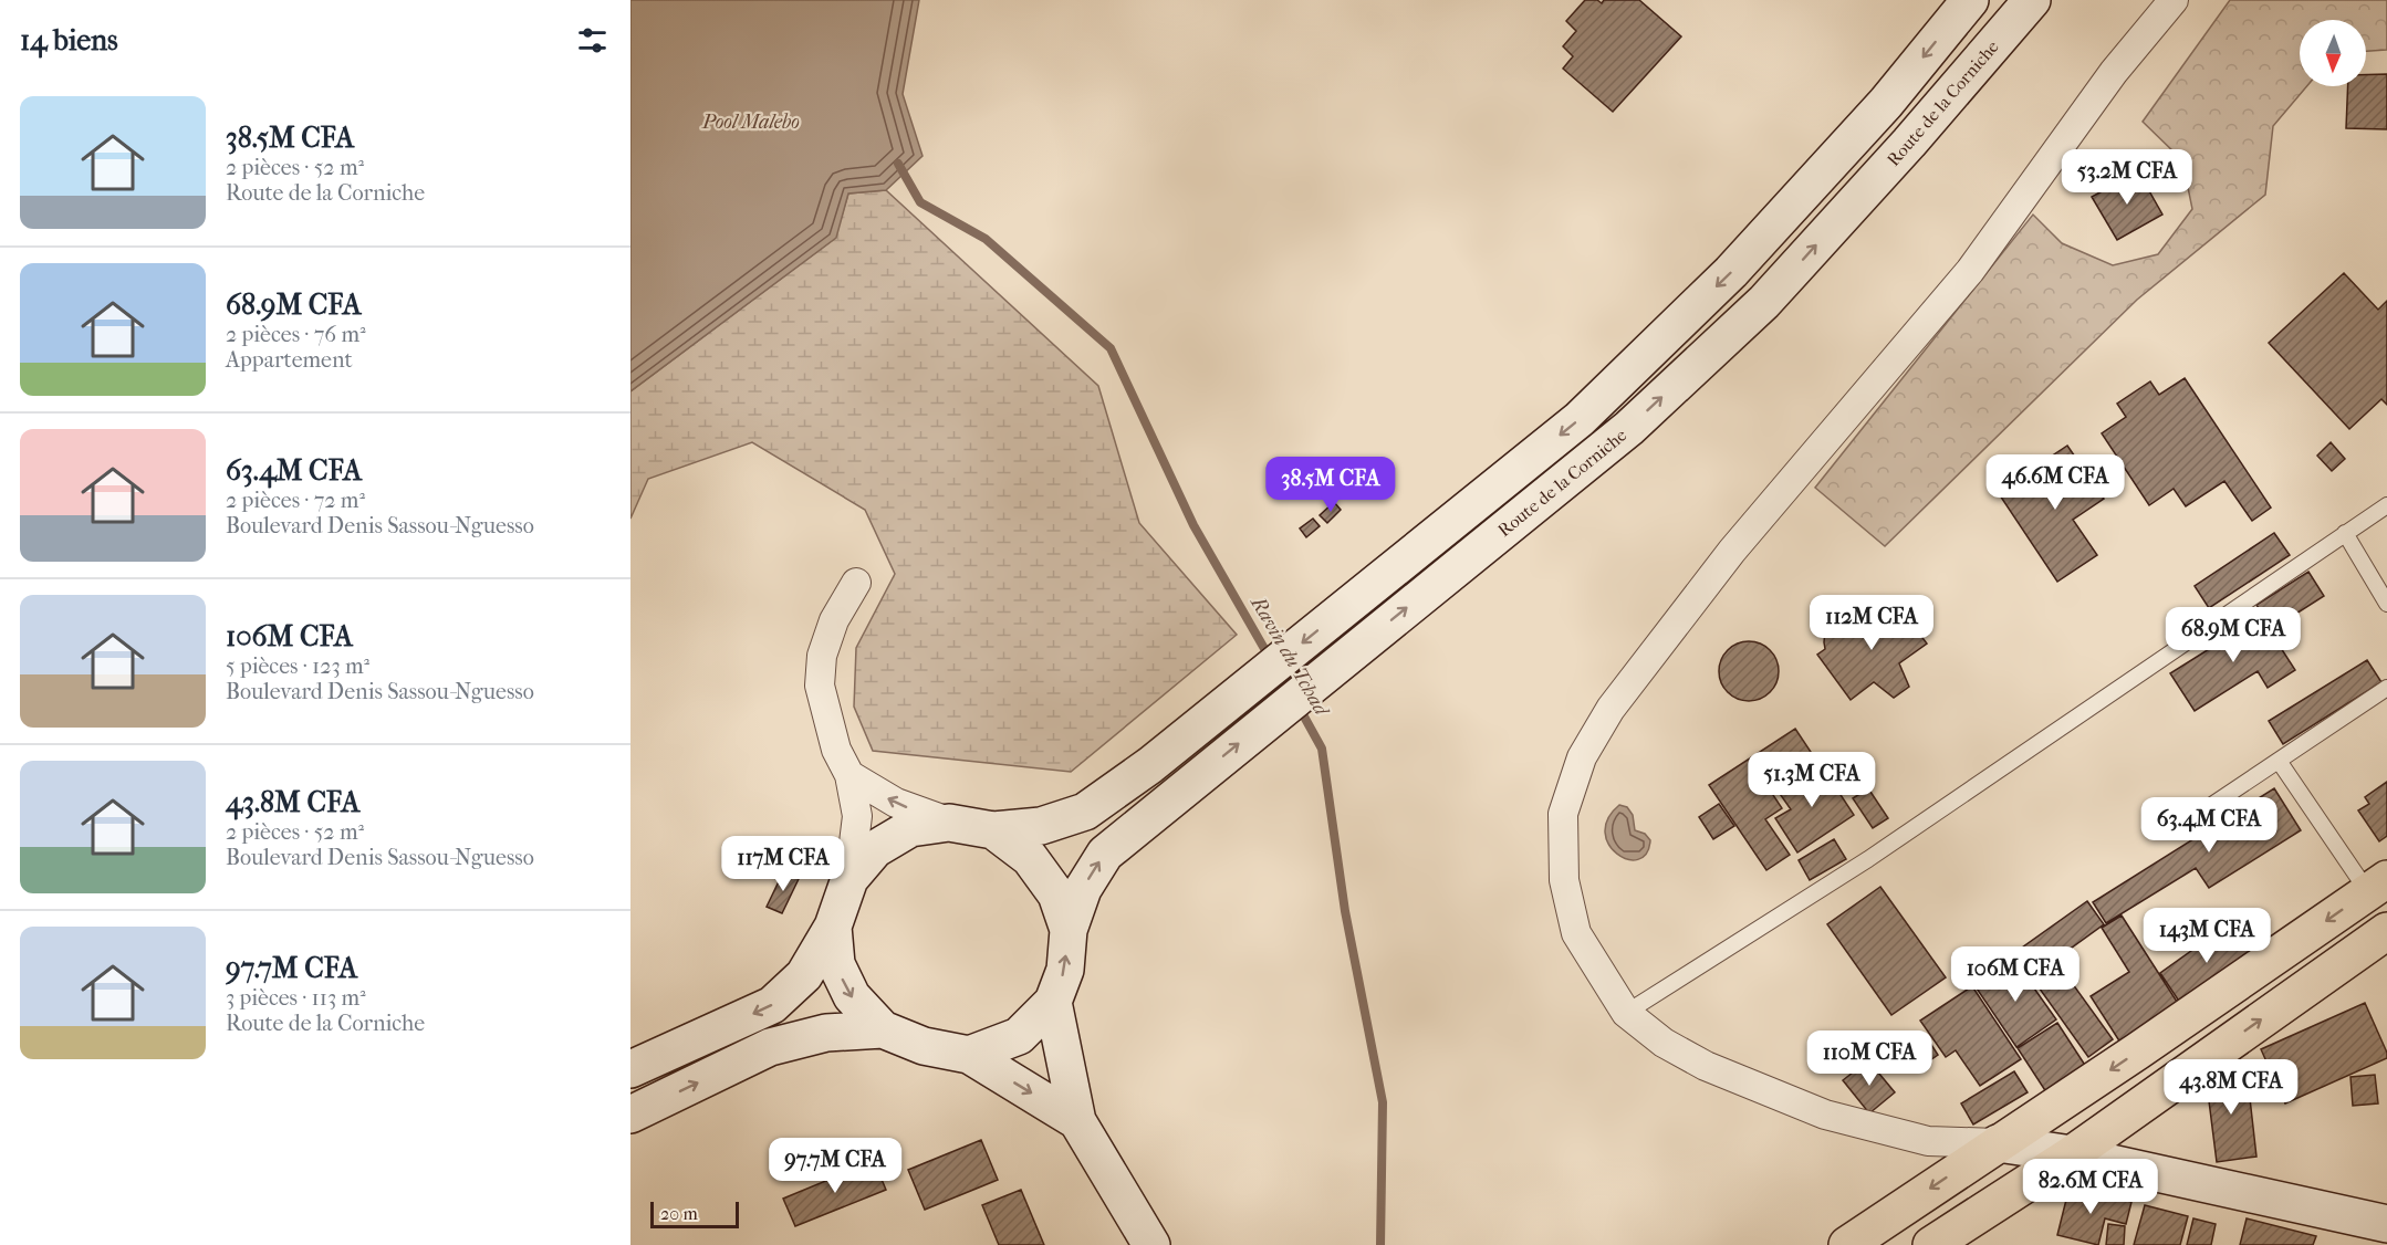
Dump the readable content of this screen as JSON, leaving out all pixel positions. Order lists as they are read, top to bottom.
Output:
{
  "streets": {
    "main road": ["Route de la Corniche"]
  },
  "water": ["Pool Malebo", "Ravin du Tchad"],
  "scale_bar": "20 m",
  "north": "bottom",
  "page": {
    "heading": "14 biens",
    "list": [
      {
        "name": "38.5M CFA",
        "note": "2 pièces · 52 m² · Route de la Corniche"
      },
      {
        "name": "68.9M CFA",
        "note": "2 pièces · 76 m² · Appartement"
      },
      {
        "name": "63.4M CFA",
        "note": "2 pièces · 72 m² · Boulevard Denis Sassou-Nguesso"
      },
      {
        "name": "106M CFA",
        "note": "5 pièces · 123 m² · Boulevard Denis Sassou-Nguesso"
      },
      {
        "name": "43.8M CFA",
        "note": "2 pièces · 52 m² · Boulevard Denis Sassou-Nguesso"
      },
      {
        "name": "97.7M CFA",
        "note": "3 pièces · 113 m² · Route de la Corniche"
      }
    ],
    "price": [
      "53.2M CFA",
      "46.6M CFA",
      "38.5M CFA",
      "112M CFA",
      "68.9M CFA",
      "51.3M CFA",
      "63.4M CFA",
      "117M CFA",
      "143M CFA",
      "106M CFA",
      "110M CFA",
      "43.8M CFA",
      "97.7M CFA",
      "82.6M CFA"
    ],
    "scale": "20 m"
  }
}
